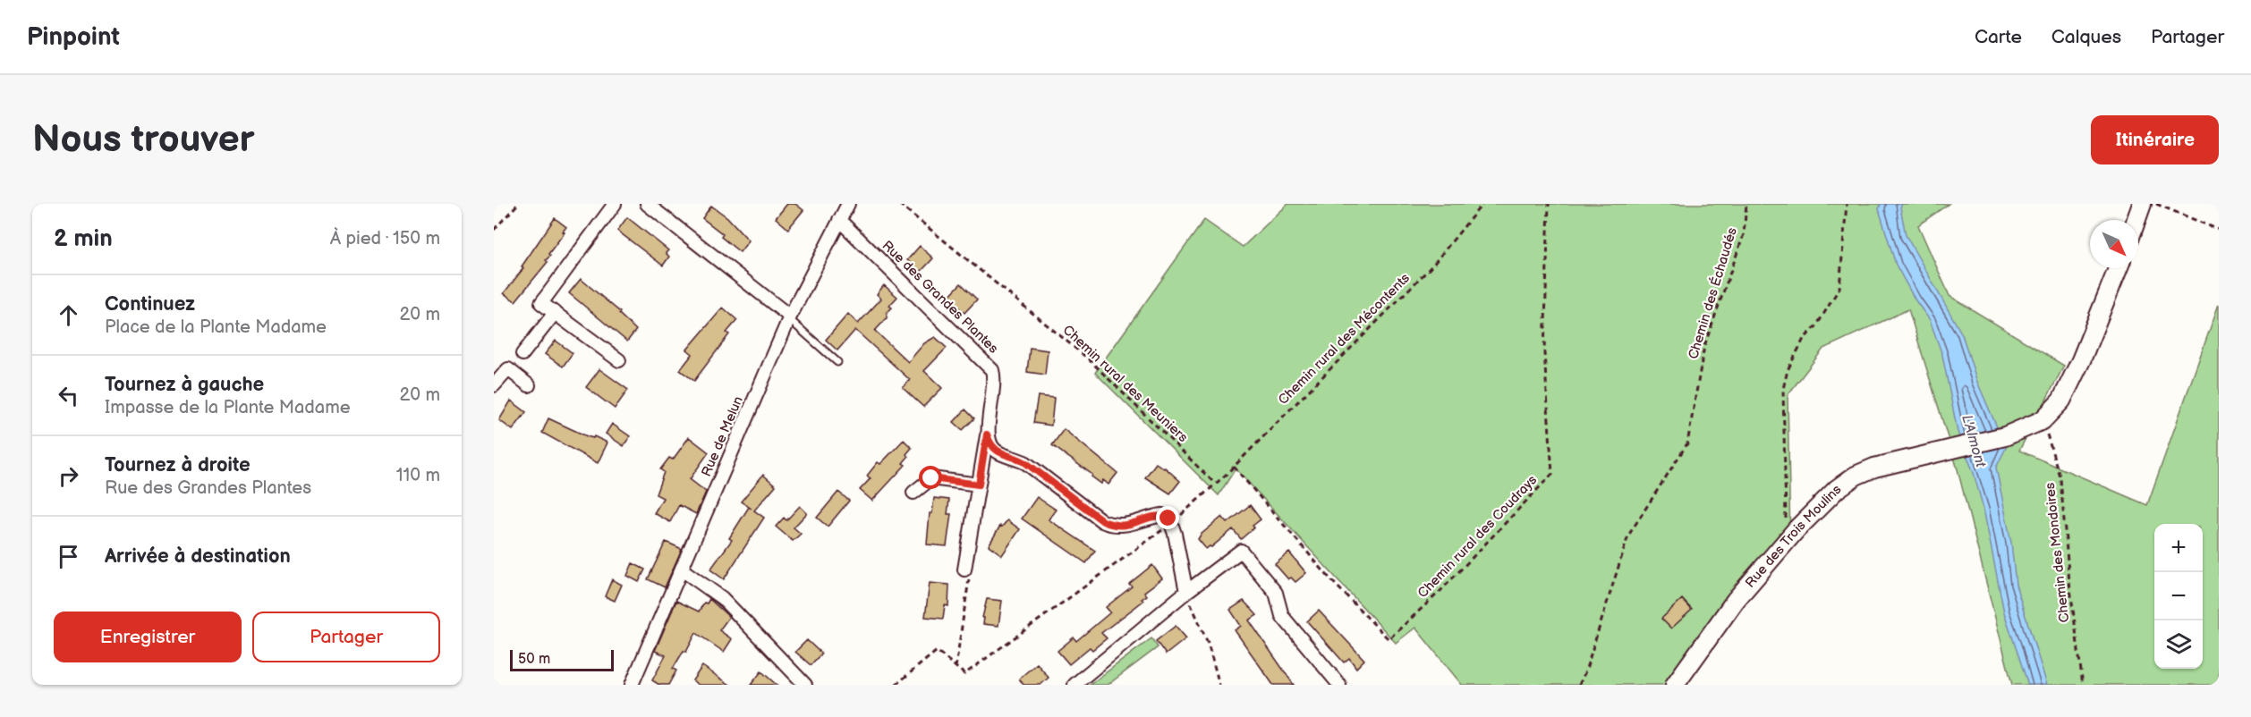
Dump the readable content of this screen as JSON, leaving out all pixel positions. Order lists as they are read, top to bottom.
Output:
{
  "streets": {
    "street": ["Rue des Grandes Plantes", "Rue de Melun", "Rue des Trois Moulins"],
    "path": [
      "Chemin des Échaudés",
      "Chemin rural des Mécontents",
      "Chemin rural des Meuniers",
      "Chemin rural des Coudrays",
      "Chemin des Mondoires"
    ]
  },
  "crossings": [
    ["Rue des Grandes Plantes", "Rue de Melun"],
    ["Chemin rural des Mécontents", "Chemin rural des Meuniers"],
    ["Chemin rural des Mécontents", "Chemin rural des Coudrays"],
    ["Rue des Trois Moulins", "Chemin des Mondoires"]
  ],
  "water": ["L'Almont"],
  "scale_bar": "50 m",
  "north": "bottom right",
  "page": {
    "header": "Pinpoint",
    "nav": ["Carte", "Calques", "Partager"],
    "buttons": [
      "Itinéraire",
      ["Enregistrer", "Partager"]
    ],
    "title": "Nous trouver",
    "heading": ["2 min", "À pied · 150 m"],
    "list": [
      ["Continuez", "Place de la Plante Madame", "20 m"],
      ["Tournez à gauche", "Impasse de la Plante Madame", "20 m"],
      ["Tournez à droite", "Rue des Grandes Plantes", "110 m"],
      "Arrivée à destination"
    ],
    "map_buttons": ["+", "−"],
    "scale": "50 m"
  }
}
